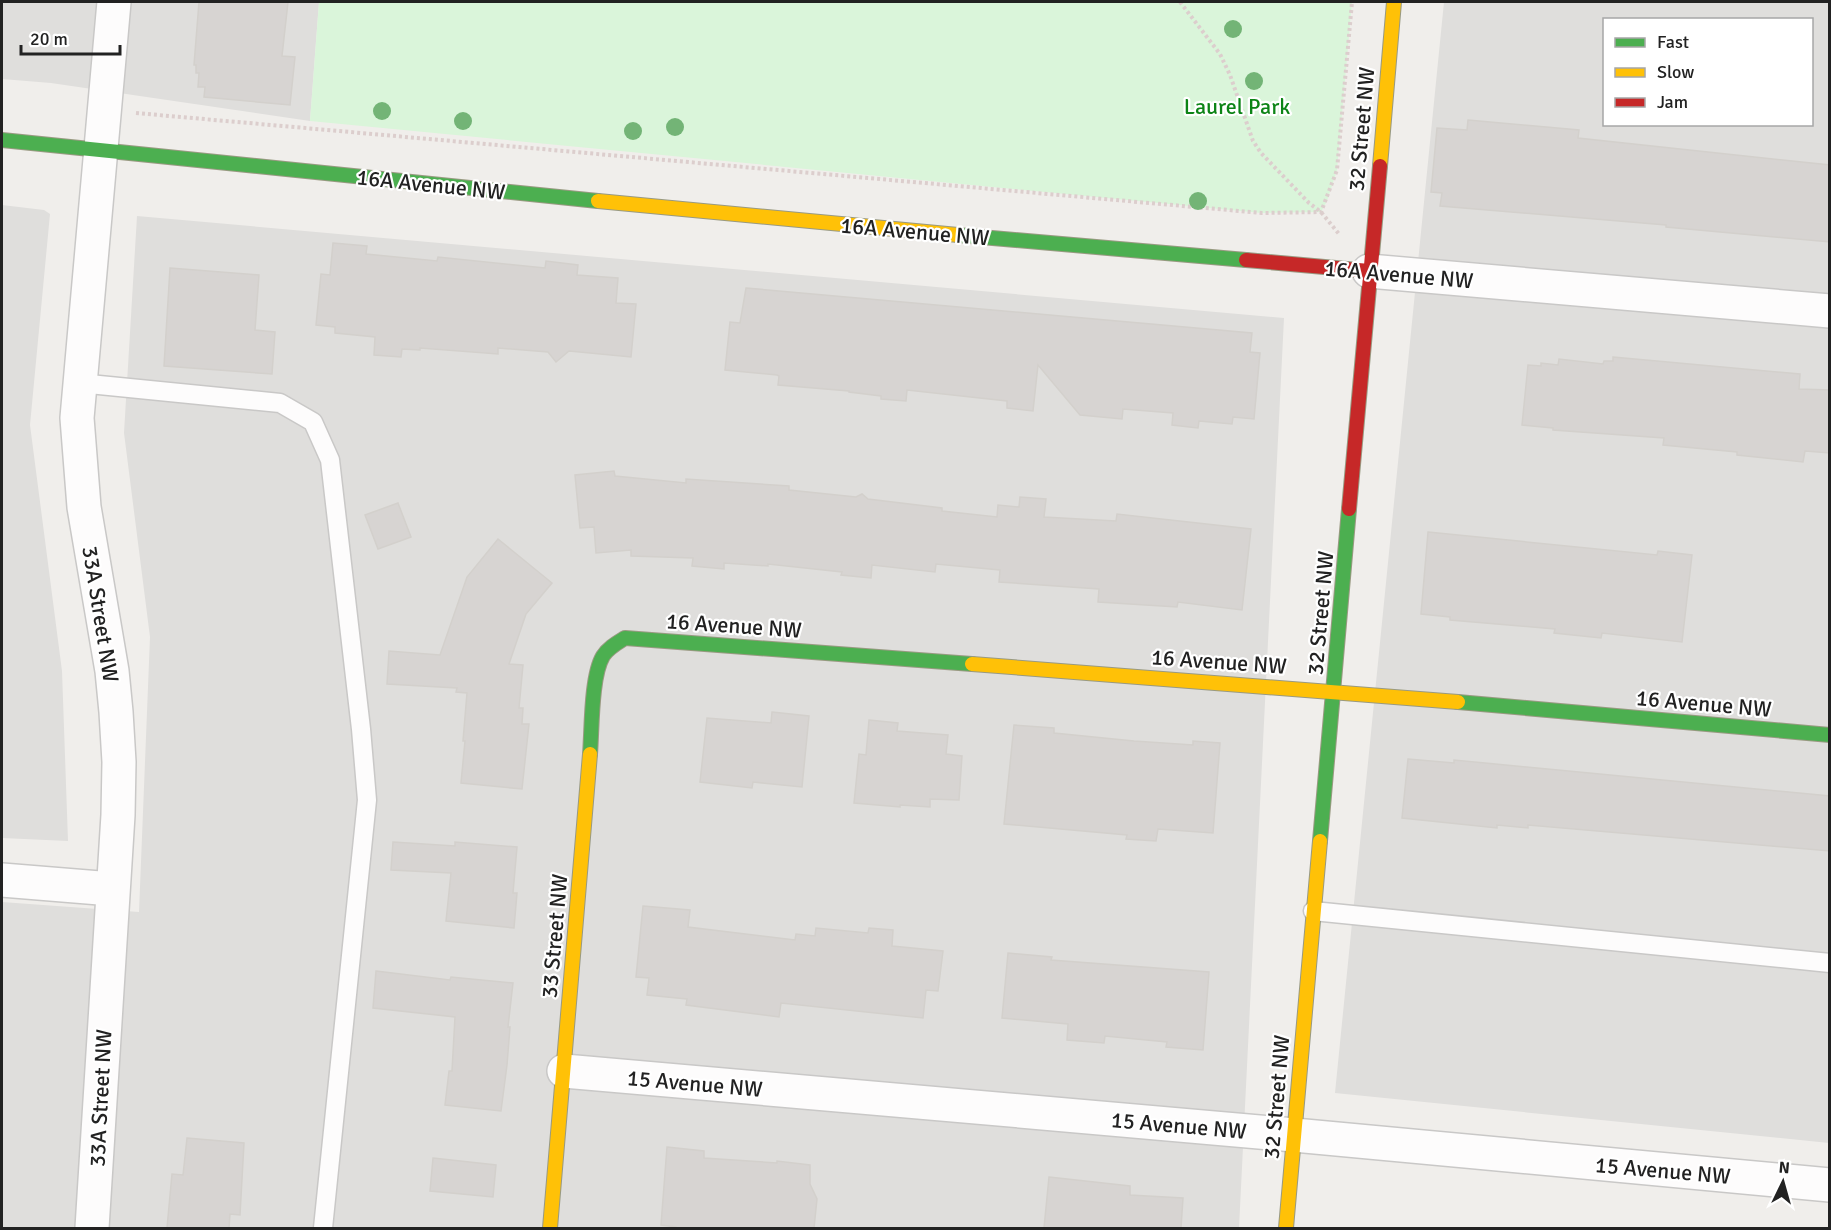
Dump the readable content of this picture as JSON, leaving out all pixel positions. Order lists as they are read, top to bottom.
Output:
{
  "streets": {
    "street": [
      "32 Street NW",
      "16A Avenue NW",
      "33A Street NW",
      "16 Avenue NW",
      "33 Street NW",
      "15 Avenue NW"
    ]
  },
  "crossings": [
    ["32 Street NW", "16A Avenue NW"],
    ["32 Street NW", "16 Avenue NW"],
    ["32 Street NW", "15 Avenue NW"],
    ["16A Avenue NW", "33A Street NW"],
    ["16 Avenue NW", "33 Street NW"],
    ["33 Street NW", "15 Avenue NW"]
  ],
  "parks": ["Laurel Park"],
  "legend": ["Fast", "Slow", "Jam"],
  "scale_bar": "20 m",
  "north": "top"
}
